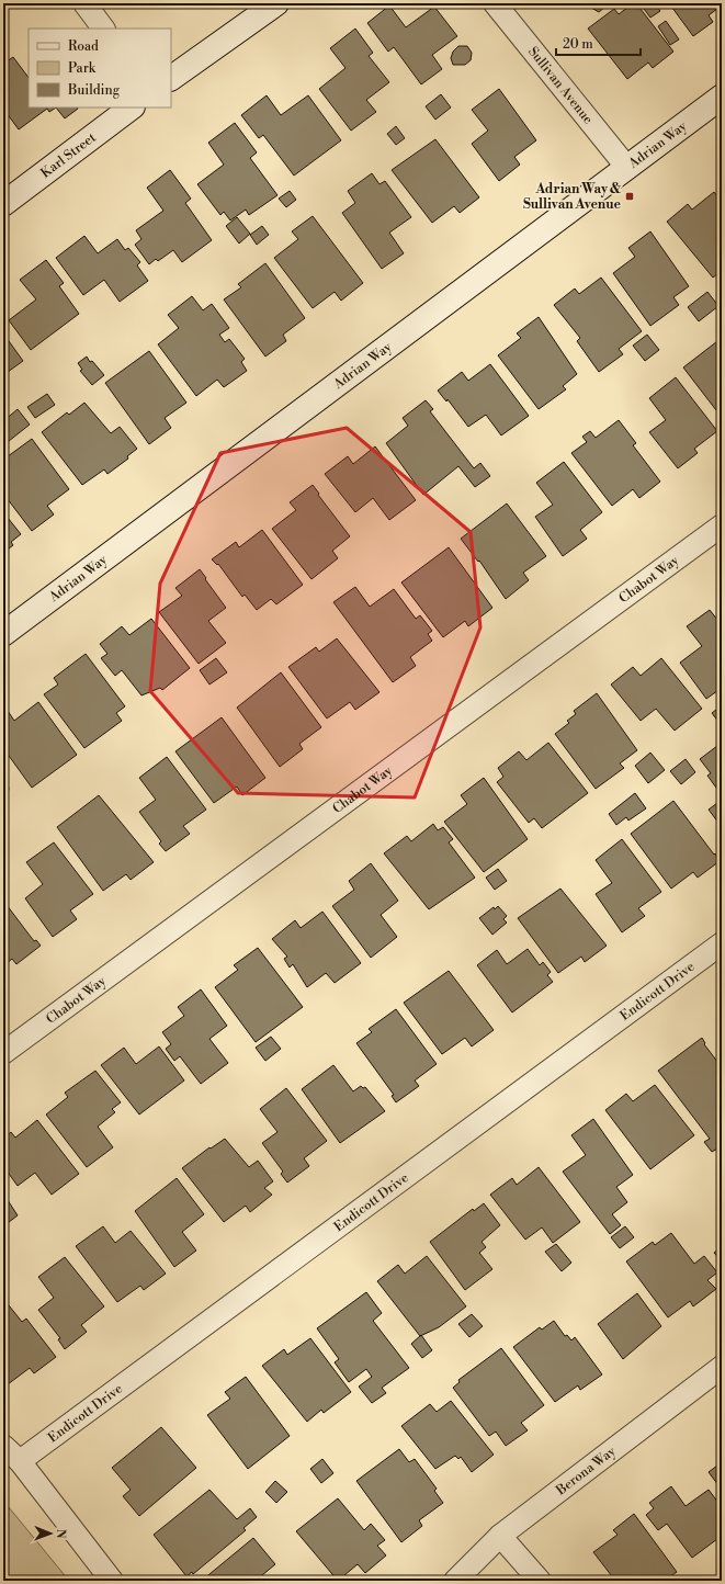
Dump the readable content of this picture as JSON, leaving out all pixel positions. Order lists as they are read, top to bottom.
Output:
{
  "streets": {
    "street": [
      "Sullivan Avenue",
      "Adrian Way",
      "Karl Street",
      "Chabot Way",
      "Endicott Drive",
      "Berona Way"
    ]
  },
  "crossings": [
    ["Sullivan Avenue", "Adrian Way"]
  ],
  "places": {
    "transit": ["Adrian Way & Sullivan Avenue"]
  },
  "legend": ["Road", "Park", "Building"],
  "scale_bar": "20 m",
  "north": "right"
}
